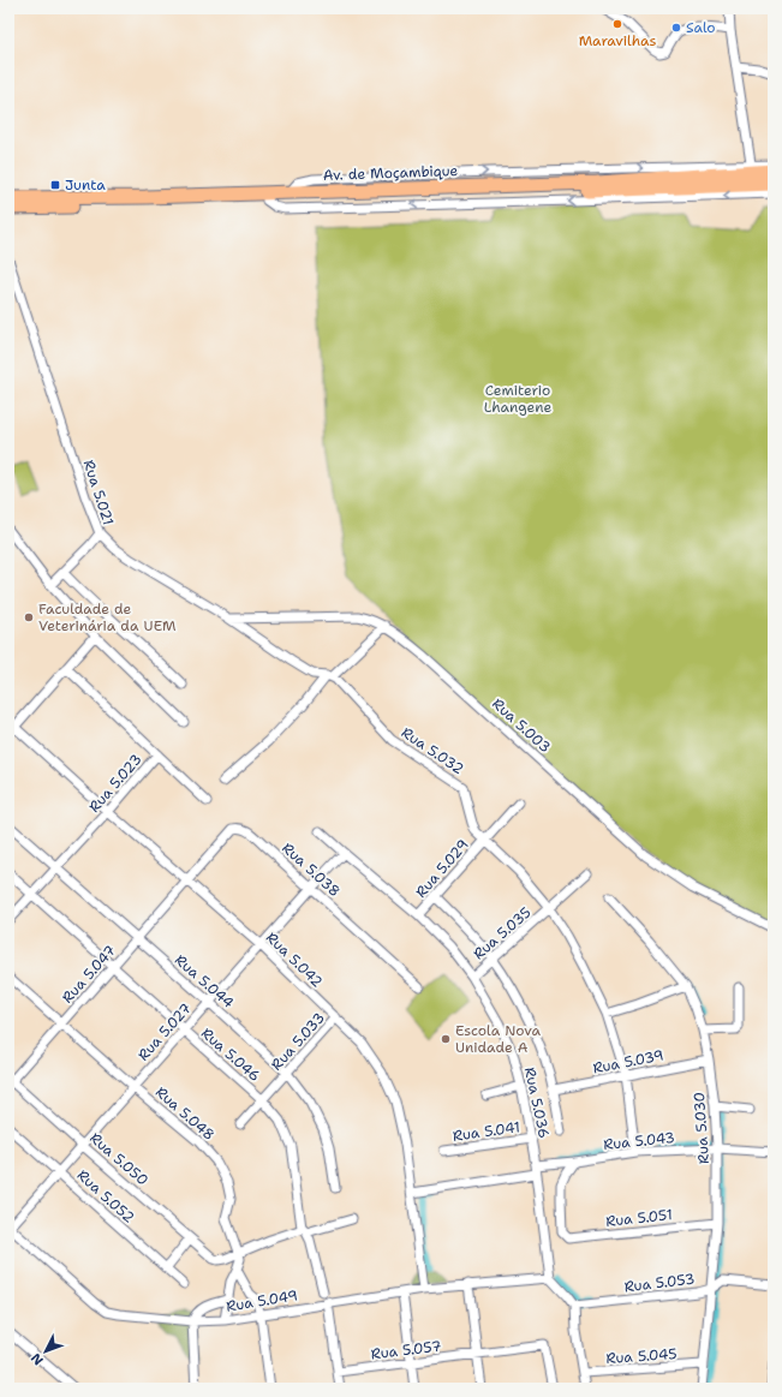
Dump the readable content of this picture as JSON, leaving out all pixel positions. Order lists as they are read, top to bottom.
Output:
{
  "streets": {
    "highway": ["Av. de Moçambique"],
    "street": [
      "Rua 5.021",
      "Rua 5.003",
      "Rua 5.032",
      "Rua 5.023",
      "Rua 5.029",
      "Rua 5.038",
      "Rua 5.035",
      "Rua 5.042",
      "Rua 5.047",
      "Rua 5.044",
      "Rua 5.027",
      "Rua 5.033",
      "Rua 5.046",
      "Rua 5.039",
      "Rua 5.036",
      "Rua 5.048",
      "Rua 5.030",
      "Rua 5.041",
      "Rua 5.043",
      "Rua 5.050",
      "Rua 5.052",
      "Rua 5.051",
      "Rua 5.053",
      "Rua 5.049",
      "Rua 5.057",
      "Rua 5.045"
    ]
  },
  "crossings": [
    ["Rua 5.032", "Rua 5.029"],
    ["Rua 5.032", "Rua 5.035"],
    ["Rua 5.032", "Rua 5.039"],
    ["Rua 5.032", "Rua 5.043"],
    ["Rua 5.023", "Rua 5.042"],
    ["Rua 5.023", "Rua 5.044"],
    ["Rua 5.023", "Rua 5.046"],
    ["Rua 5.029", "Rua 5.036"],
    ["Rua 5.038", "Rua 5.042"],
    ["Rua 5.038", "Rua 5.047"],
    ["Rua 5.038", "Rua 5.027"],
    ["Rua 5.035", "Rua 5.036"],
    ["Rua 5.042", "Rua 5.047"],
    ["Rua 5.042", "Rua 5.027"],
    ["Rua 5.042", "Rua 5.033"],
    ["Rua 5.042", "Rua 5.043"],
    ["Rua 5.042", "Rua 5.049"],
    ["Rua 5.047", "Rua 5.044"],
    ["Rua 5.047", "Rua 5.046"],
    ["Rua 5.047", "Rua 5.048"],
    ["Rua 5.047", "Rua 5.050"],
    ["Rua 5.044", "Rua 5.027"],
    ["Rua 5.044", "Rua 5.033"],
    ["Rua 5.027", "Rua 5.046"],
    ["Rua 5.027", "Rua 5.036"],
    ["Rua 5.027", "Rua 5.048"],
    ["Rua 5.027", "Rua 5.050"],
    ["Rua 5.027", "Rua 5.052"],
    ["Rua 5.027", "Rua 5.049"],
    ["Rua 5.033", "Rua 5.046"],
    ["Rua 5.039", "Rua 5.030"],
    ["Rua 5.036", "Rua 5.041"],
    ["Rua 5.036", "Rua 5.043"],
    ["Rua 5.036", "Rua 5.049"],
    ["Rua 5.048", "Rua 5.050"],
    ["Rua 5.048", "Rua 5.049"],
    ["Rua 5.030", "Rua 5.043"],
    ["Rua 5.030", "Rua 5.051"],
    ["Rua 5.030", "Rua 5.053"],
    ["Rua 5.030", "Rua 5.045"],
    ["Rua 5.043", "Rua 5.051"]
  ],
  "parks": ["Cemiterio Lhangene"],
  "places": {
    "other": [
      "Maravilhas",
      "Salo",
      "Faculdade de Veterinária da UEM",
      "Escola Nova Unidade A"
    ],
    "transit": ["Junta"]
  },
  "north": "bottom left"
}
